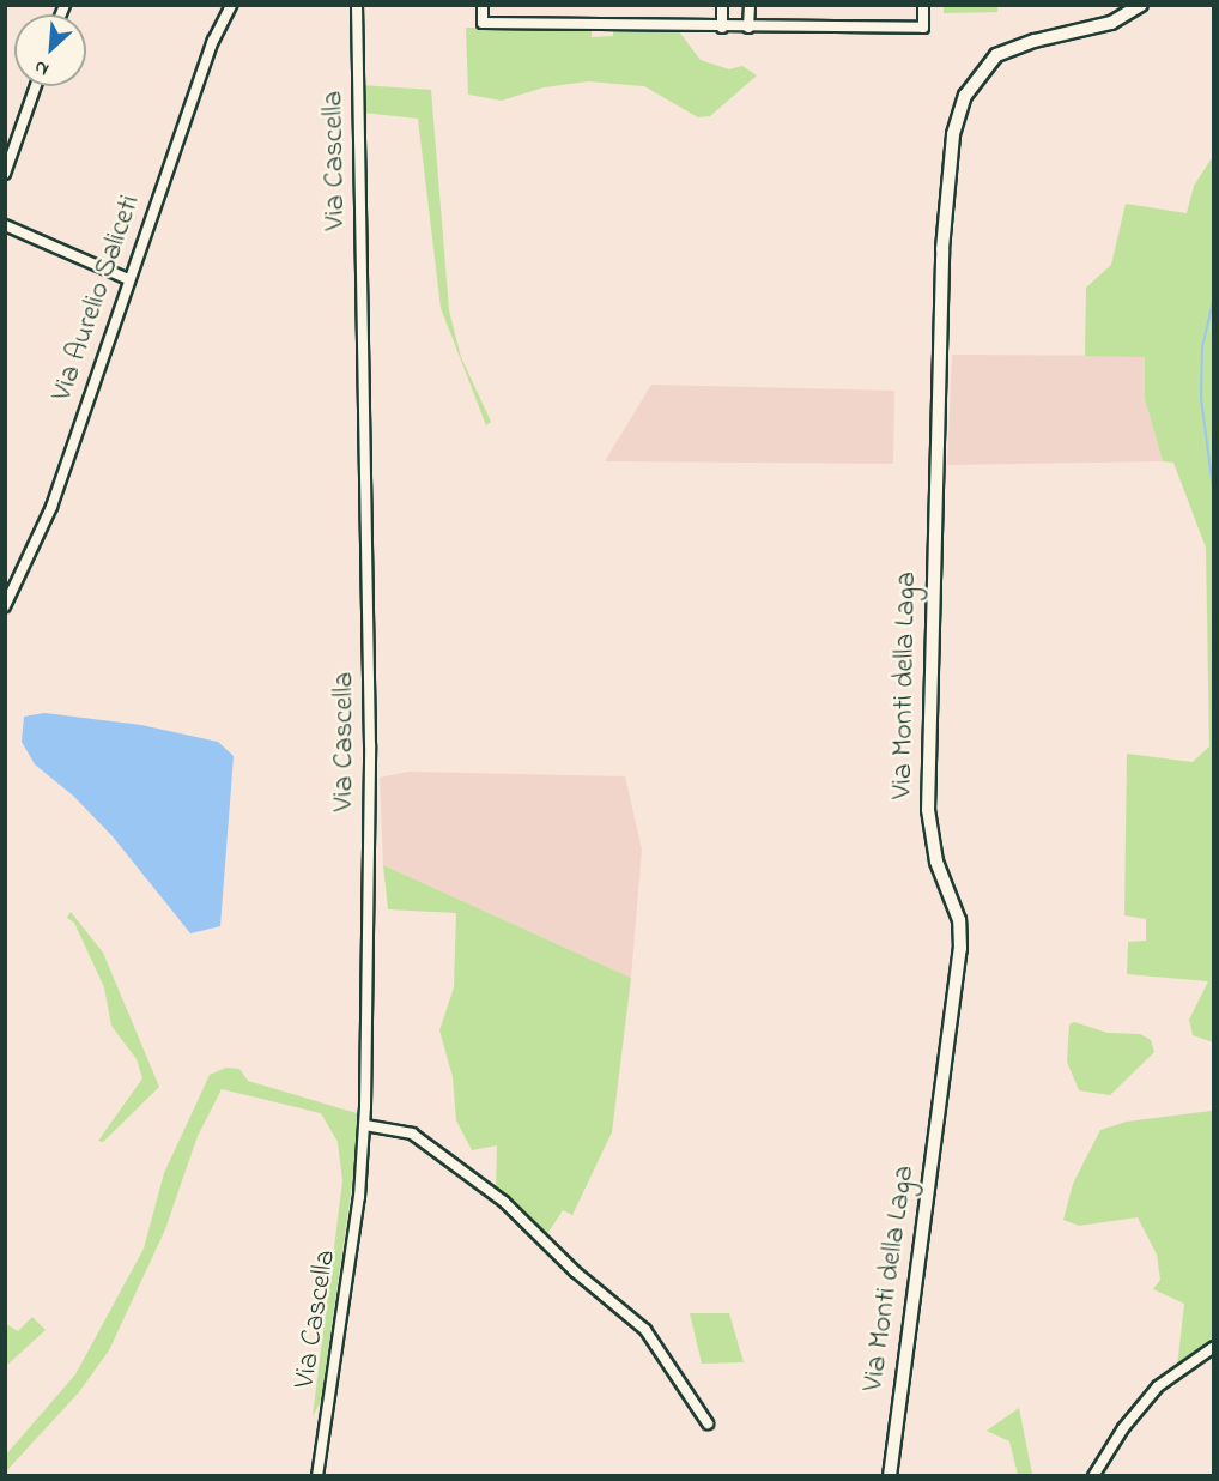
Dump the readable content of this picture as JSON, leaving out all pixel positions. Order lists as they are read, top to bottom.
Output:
{
  "streets": {
    "street": ["Via Cascella", "Via Aurelio Saliceti", "Via Monti della Laga"]
  },
  "north": "bottom left"
}
